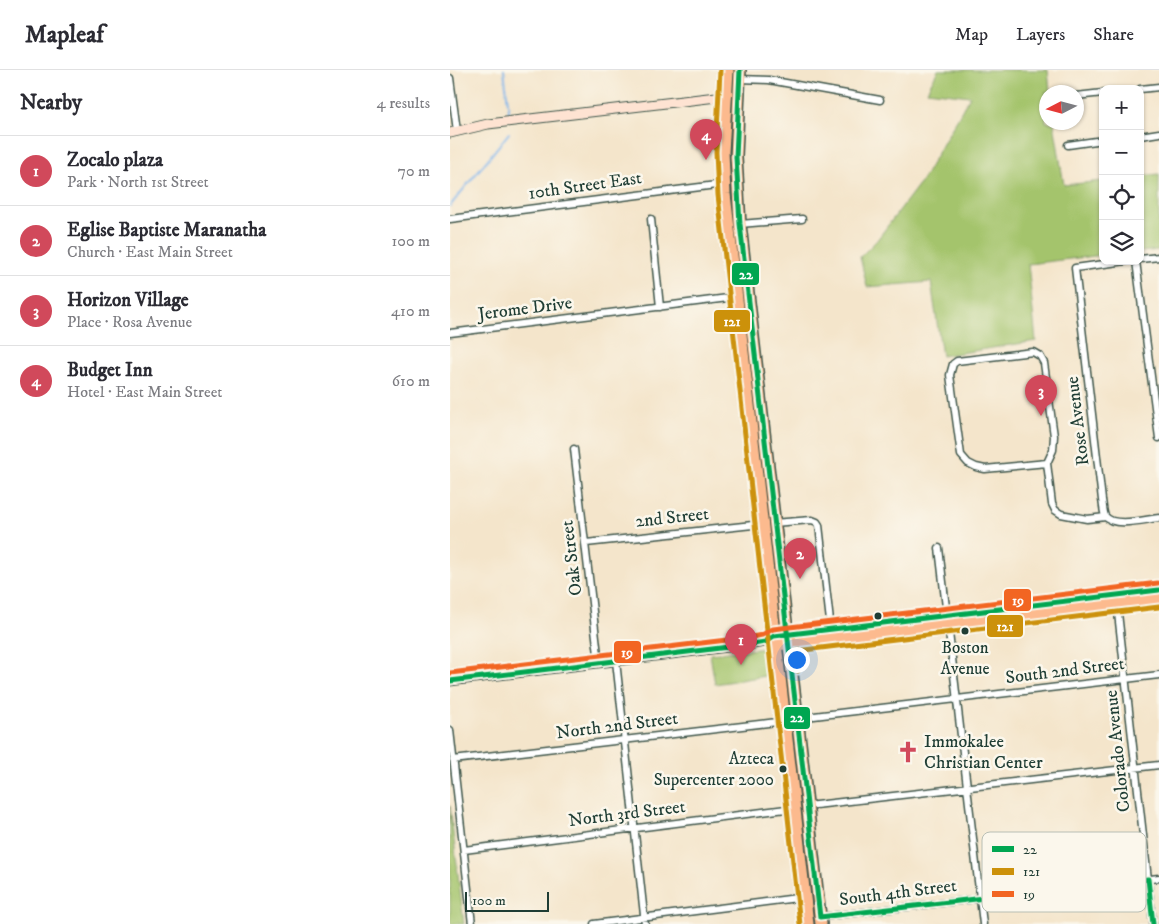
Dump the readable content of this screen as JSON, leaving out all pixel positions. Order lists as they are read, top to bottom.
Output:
{
  "streets": {
    "street": [
      "10th Street East",
      "Jerome Drive",
      "Rose Avenue",
      "2nd Street",
      "Oak Street",
      "South 2nd Street",
      "North 2nd Street",
      "Colorado Avenue",
      "North 3rd Street",
      "South 4th Street"
    ]
  },
  "crossings": [
    ["2nd Street", "Oak Street"],
    ["South 2nd Street", "Colorado Avenue"],
    ["Colorado Avenue", "South 4th Street"]
  ],
  "places": {
    "other": ["Boston Avenue", "Azteca Supercenter 2000"],
    "church": ["Immokalee Christian Center"]
  },
  "lines": ["transit line 22", "transit line 121", "transit line 19"],
  "legend": ["22", "121", "19"],
  "scale_bar": "100 m",
  "north": "left",
  "page": {
    "header": "Mapleaf",
    "nav": ["Map", "Layers", "Share"],
    "heading": ["Nearby", "4 results"],
    "map_buttons": ["+", "−"],
    "pins": [
      "4",
      "3",
      "2",
      "1"
    ],
    "list": [
      {
        "mark": "1",
        "name": "Zocalo plaza",
        "note": "Park · North 1st Street",
        "value": "70 m"
      },
      {
        "mark": "2",
        "name": "Eglise Baptiste Maranatha",
        "note": "Church · East Main Street",
        "value": "100 m"
      },
      {
        "mark": "3",
        "name": "Horizon Village",
        "note": "Place · Rosa Avenue",
        "value": "410 m"
      },
      {
        "mark": "4",
        "name": "Budget Inn",
        "note": "Hotel · East Main Street",
        "value": "610 m"
      }
    ],
    "scale": "100 m"
  }
}
